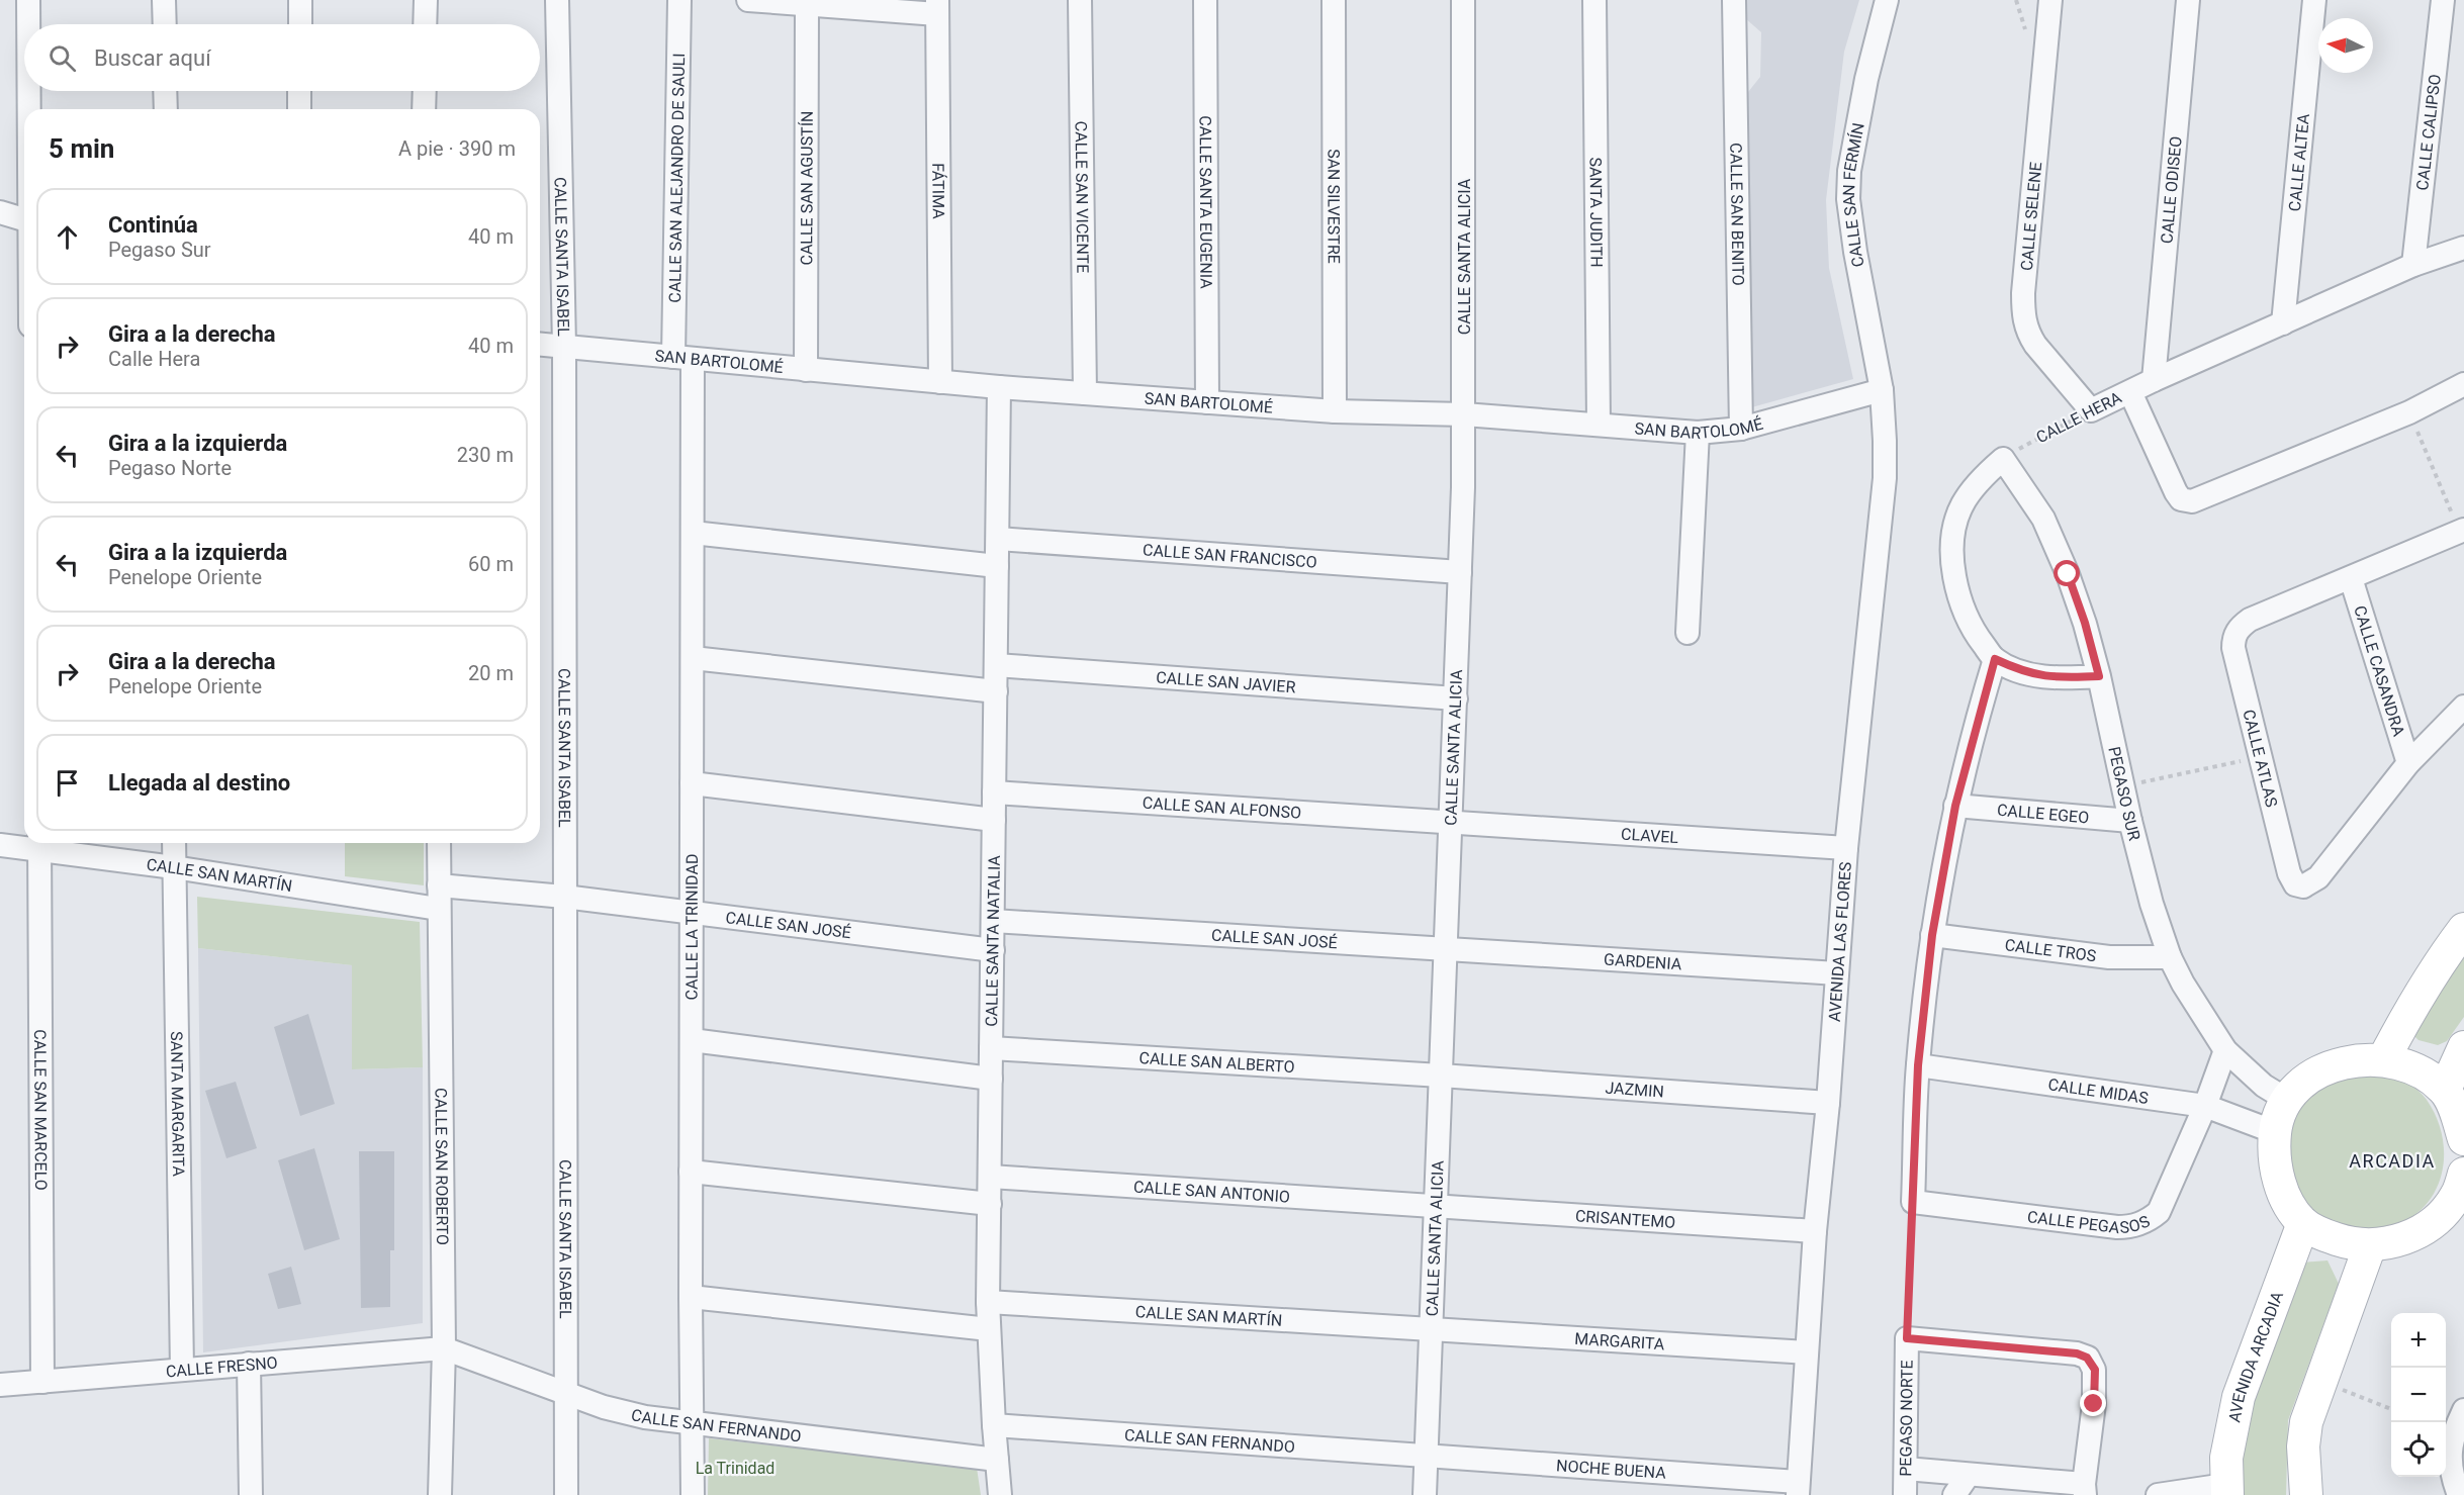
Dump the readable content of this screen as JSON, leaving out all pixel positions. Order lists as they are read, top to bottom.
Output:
{
  "streets": {
    "street": [
      "CALLE CALIPSO",
      "CALLE ALTEA",
      "CALLE SAN ALEJANDRO DE SAULI",
      "CALLE SAN AGUSTÍN",
      "CALLE ODISEO",
      "FÁTIMA",
      "CALLE SAN FERMÍN",
      "CALLE SAN VICENTE",
      "CALLE SANTA EUGENIA",
      "SAN SILVESTRE",
      "SANTA JUDITH",
      "CALLE SAN BENITO",
      "CALLE SELENE",
      "CALLE SANTA ISABEL",
      "CALLE SANTA ALICIA",
      "SAN BARTOLOMÉ",
      "CALLE HERA",
      "CALLE SAN FRANCISCO",
      "CALLE CASANDRA",
      "CALLE SAN JAVIER",
      "CALLE ATLAS",
      "PEGASO SUR",
      "CALLE SAN ALFONSO",
      "CALLE EGEO",
      "CLAVEL",
      "CALLE SAN MARTÍN",
      "CALLE SAN JOSÉ",
      "CALLE LA TRINIDAD",
      "CALLE SANTA NATALIA",
      "AVENIDA LAS FLORES",
      "CALLE TROS",
      "GARDENIA",
      "CALLE SAN ALBERTO",
      "JAZMIN",
      "CALLE MIDAS",
      "SANTA MARGARITA",
      "CALLE SAN MARCELO",
      "CALLE SAN ROBERTO",
      "CALLE SAN ANTONIO",
      "CALLE PEGASOS",
      "CRISANTEMO",
      "MARGARITA",
      "AVENIDA ARCADIA",
      "CALLE FRESNO",
      "PEGASO NORTE",
      "CALLE SAN FERNANDO",
      "NOCHE BUENA"
    ]
  },
  "crossings": [
    ["CALLE CALIPSO", "CALLE HERA"],
    ["CALLE ALTEA", "CALLE HERA"],
    ["CALLE SAN ALEJANDRO DE SAULI", "SAN BARTOLOMÉ"],
    ["CALLE SAN ALEJANDRO DE SAULI", "CALLE LA TRINIDAD"],
    ["CALLE SAN AGUSTÍN", "SAN BARTOLOMÉ"],
    ["CALLE ODISEO", "CALLE HERA"],
    ["FÁTIMA", "SAN BARTOLOMÉ"],
    ["CALLE SAN FERMÍN", "SAN BARTOLOMÉ"],
    ["CALLE SAN FERMÍN", "AVENIDA LAS FLORES"],
    ["CALLE SAN VICENTE", "SAN BARTOLOMÉ"],
    ["CALLE SANTA EUGENIA", "SAN BARTOLOMÉ"],
    ["SAN SILVESTRE", "SAN BARTOLOMÉ"],
    ["SANTA JUDITH", "SAN BARTOLOMÉ"],
    ["CALLE SAN BENITO", "SAN BARTOLOMÉ"],
    ["CALLE SELENE", "CALLE HERA"],
    ["CALLE SANTA ISABEL", "SAN BARTOLOMÉ"],
    ["CALLE SANTA ISABEL", "CALLE SAN JOSÉ"],
    ["CALLE SANTA ISABEL", "CALLE SAN FERNANDO"],
    ["CALLE SANTA ALICIA", "SAN BARTOLOMÉ"],
    ["CALLE SANTA ALICIA", "CALLE SAN FRANCISCO"],
    ["CALLE SANTA ALICIA", "CALLE SAN JAVIER"],
    ["CALLE SANTA ALICIA", "CALLE SAN ALFONSO"],
    ["CALLE SANTA ALICIA", "CLAVEL"],
    ["CALLE SANTA ALICIA", "CALLE SAN MARTÍN"],
    ["CALLE SANTA ALICIA", "CALLE SAN JOSÉ"],
    ["CALLE SANTA ALICIA", "GARDENIA"],
    ["CALLE SANTA ALICIA", "CALLE SAN ALBERTO"],
    ["CALLE SANTA ALICIA", "JAZMIN"],
    ["CALLE SANTA ALICIA", "CALLE SAN ANTONIO"],
    ["CALLE SANTA ALICIA", "CRISANTEMO"],
    ["CALLE SANTA ALICIA", "MARGARITA"],
    ["CALLE SANTA ALICIA", "CALLE SAN FERNANDO"],
    ["CALLE SANTA ALICIA", "NOCHE BUENA"],
    ["SAN BARTOLOMÉ", "CALLE LA TRINIDAD"],
    ["SAN BARTOLOMÉ", "CALLE SANTA NATALIA"],
    ["SAN BARTOLOMÉ", "AVENIDA LAS FLORES"],
    ["CALLE HERA", "PEGASO SUR"],
    ["CALLE SAN FRANCISCO", "CALLE SANTA NATALIA"],
    ["CALLE CASANDRA", "CALLE ATLAS"],
    ["CALLE SAN JAVIER", "CALLE SANTA NATALIA"],
    ["PEGASO SUR", "CALLE EGEO"],
    ["PEGASO SUR", "CALLE TROS"],
    ["PEGASO SUR", "CALLE PEGASOS"],
    ["CALLE SAN ALFONSO", "CLAVEL"],
    ["CALLE SAN ALFONSO", "CALLE SANTA NATALIA"],
    ["CLAVEL", "AVENIDA LAS FLORES"],
    ["CALLE SAN MARTÍN", "CALLE SANTA NATALIA"],
    ["CALLE SAN MARTÍN", "SANTA MARGARITA"],
    ["CALLE SAN MARTÍN", "CALLE SAN MARCELO"],
    ["CALLE SAN MARTÍN", "CALLE SAN ROBERTO"],
    ["CALLE SAN MARTÍN", "MARGARITA"],
    ["CALLE SAN JOSÉ", "CALLE LA TRINIDAD"],
    ["CALLE SAN JOSÉ", "CALLE SANTA NATALIA"],
    ["CALLE SAN JOSÉ", "GARDENIA"],
    ["CALLE SAN JOSÉ", "CALLE SAN ROBERTO"],
    ["CALLE LA TRINIDAD", "CALLE SAN FERNANDO"],
    ["CALLE SANTA NATALIA", "CALLE SAN ALBERTO"],
    ["CALLE SANTA NATALIA", "CALLE SAN ANTONIO"],
    ["CALLE SANTA NATALIA", "CALLE SAN FERNANDO"],
    ["AVENIDA LAS FLORES", "GARDENIA"],
    ["AVENIDA LAS FLORES", "JAZMIN"],
    ["AVENIDA LAS FLORES", "CRISANTEMO"],
    ["AVENIDA LAS FLORES", "MARGARITA"],
    ["AVENIDA LAS FLORES", "NOCHE BUENA"],
    ["CALLE SAN ALBERTO", "JAZMIN"],
    ["CALLE MIDAS", "CALLE PEGASOS"],
    ["SANTA MARGARITA", "CALLE FRESNO"],
    ["CALLE SAN MARCELO", "CALLE FRESNO"],
    ["CALLE SAN ROBERTO", "CALLE FRESNO"],
    ["CALLE SAN ROBERTO", "CALLE SAN FERNANDO"],
    ["CALLE SAN ANTONIO", "CRISANTEMO"],
    ["CALLE PEGASOS", "PEGASO NORTE"],
    ["CALLE FRESNO", "CALLE SAN FERNANDO"],
    ["CALLE SAN FERNANDO", "NOCHE BUENA"]
  ],
  "districts": ["ARCADIA"],
  "parks": ["La Trinidad"],
  "north": "left",
  "page": {
    "search": "Buscar aquí",
    "heading": ["5 min", "A pie · 390 m"],
    "list": [
      ["Continúa", "Pegaso Sur", "40 m"],
      ["Gira a la derecha", "Calle Hera", "40 m"],
      ["Gira a la izquierda", "Pegaso Norte", "230 m"],
      ["Gira a la izquierda", "Penelope Oriente", "60 m"],
      ["Gira a la derecha", "Penelope Oriente", "20 m"],
      "Llegada al destino"
    ],
    "map_buttons": ["+", "−"]
  }
}
